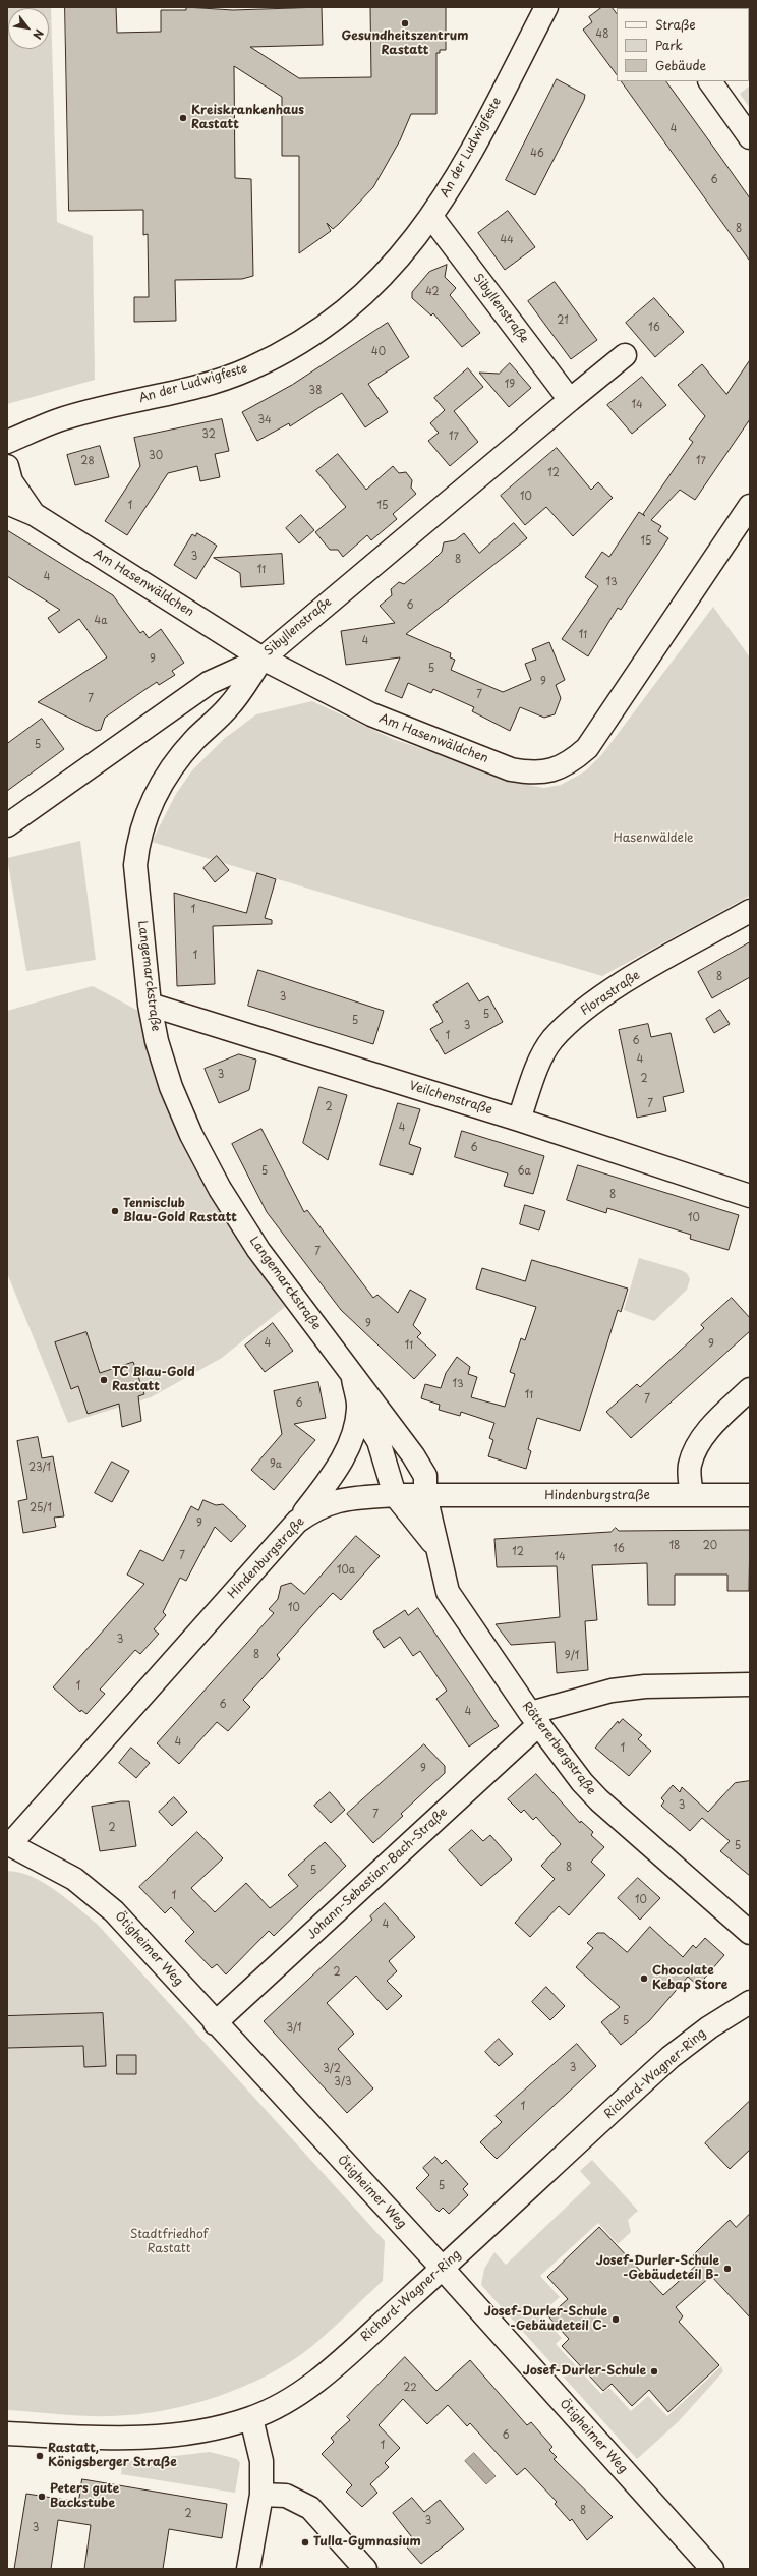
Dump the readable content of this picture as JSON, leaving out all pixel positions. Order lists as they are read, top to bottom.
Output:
{
  "streets": {
    "street": [
      "An der Ludwigfeste",
      "Sibyllenstraße",
      "Am Hasenwäldchen",
      "Langemarckstraße",
      "Florastraße",
      "Veilchenstraße",
      "Hindenburgstraße",
      "Röttererbergstraße",
      "Johann-Sebastian-Bach-Straße",
      "Ötigheimer Weg",
      "Richard-Wagner-Ring"
    ]
  },
  "crossings": [
    ["An der Ludwigfeste", "Sibyllenstraße"],
    ["Sibyllenstraße", "Am Hasenwäldchen"],
    ["Sibyllenstraße", "Langemarckstraße"],
    ["Am Hasenwäldchen", "Langemarckstraße"],
    ["Langemarckstraße", "Veilchenstraße"],
    ["Langemarckstraße", "Hindenburgstraße"],
    ["Langemarckstraße", "Röttererbergstraße"],
    ["Florastraße", "Veilchenstraße"],
    ["Hindenburgstraße", "Röttererbergstraße"],
    ["Hindenburgstraße", "Ötigheimer Weg"],
    ["Röttererbergstraße", "Johann-Sebastian-Bach-Straße"],
    ["Johann-Sebastian-Bach-Straße", "Ötigheimer Weg"],
    ["Ötigheimer Weg", "Richard-Wagner-Ring"]
  ],
  "parks": ["Hasenwäldele", "Stadtfriedhof Rastatt"],
  "places": [
    "Gesundheitszentrum Rastatt",
    "Kreiskrankenhaus Rastatt",
    "Tennisclub Blau-Gold Rastatt",
    "TC Blau-Gold Rastatt",
    "Chocolate Kebap Store",
    "Josef-Durler-Schule -Gebäudeteil B-",
    "Josef-Durler-Schule -Gebäudeteil C-",
    "Josef-Durler-Schule",
    "Rastatt, Königsberger Straße",
    "Peters gute Backstube",
    "Tulla-Gymnasium"
  ],
  "house_numbers": [
    "48",
    "4",
    "46",
    "6",
    "8",
    "44",
    "42",
    "21",
    "16",
    "40",
    "19",
    "38",
    "14",
    "34",
    "32",
    "17",
    "30",
    "28",
    "17",
    "12",
    "10",
    "1",
    "15",
    "15",
    "3",
    "8",
    "11",
    "4",
    "13",
    "6",
    "4a",
    "11",
    "4",
    "9",
    "5",
    "9",
    "7",
    "7",
    "5",
    "1",
    "1",
    "8",
    "3",
    "5",
    "5",
    "3",
    "1",
    "6",
    "4",
    "3",
    "2",
    "7",
    "2",
    "4",
    "6",
    "5",
    "6a",
    "8",
    "10",
    "7",
    "9",
    "4",
    "9",
    "11",
    "13",
    "11",
    "7",
    "6",
    "9a",
    "23/1",
    "25/1",
    "9",
    "18",
    "20",
    "16",
    "12",
    "7",
    "14",
    "10a",
    "10",
    "3",
    "8",
    "9/1",
    "1",
    "6",
    "4",
    "4",
    "1",
    "9",
    "3",
    "7",
    "2",
    "5",
    "8",
    "5",
    "1",
    "10",
    "4",
    "2",
    "5",
    "3/1",
    "3",
    "3/2",
    "3/3",
    "1",
    "5",
    "22",
    "6",
    "1",
    "8",
    "2",
    "3",
    "3"
  ],
  "legend": ["Straße", "Park", "Gebäude"],
  "north": "bottom right"
}
